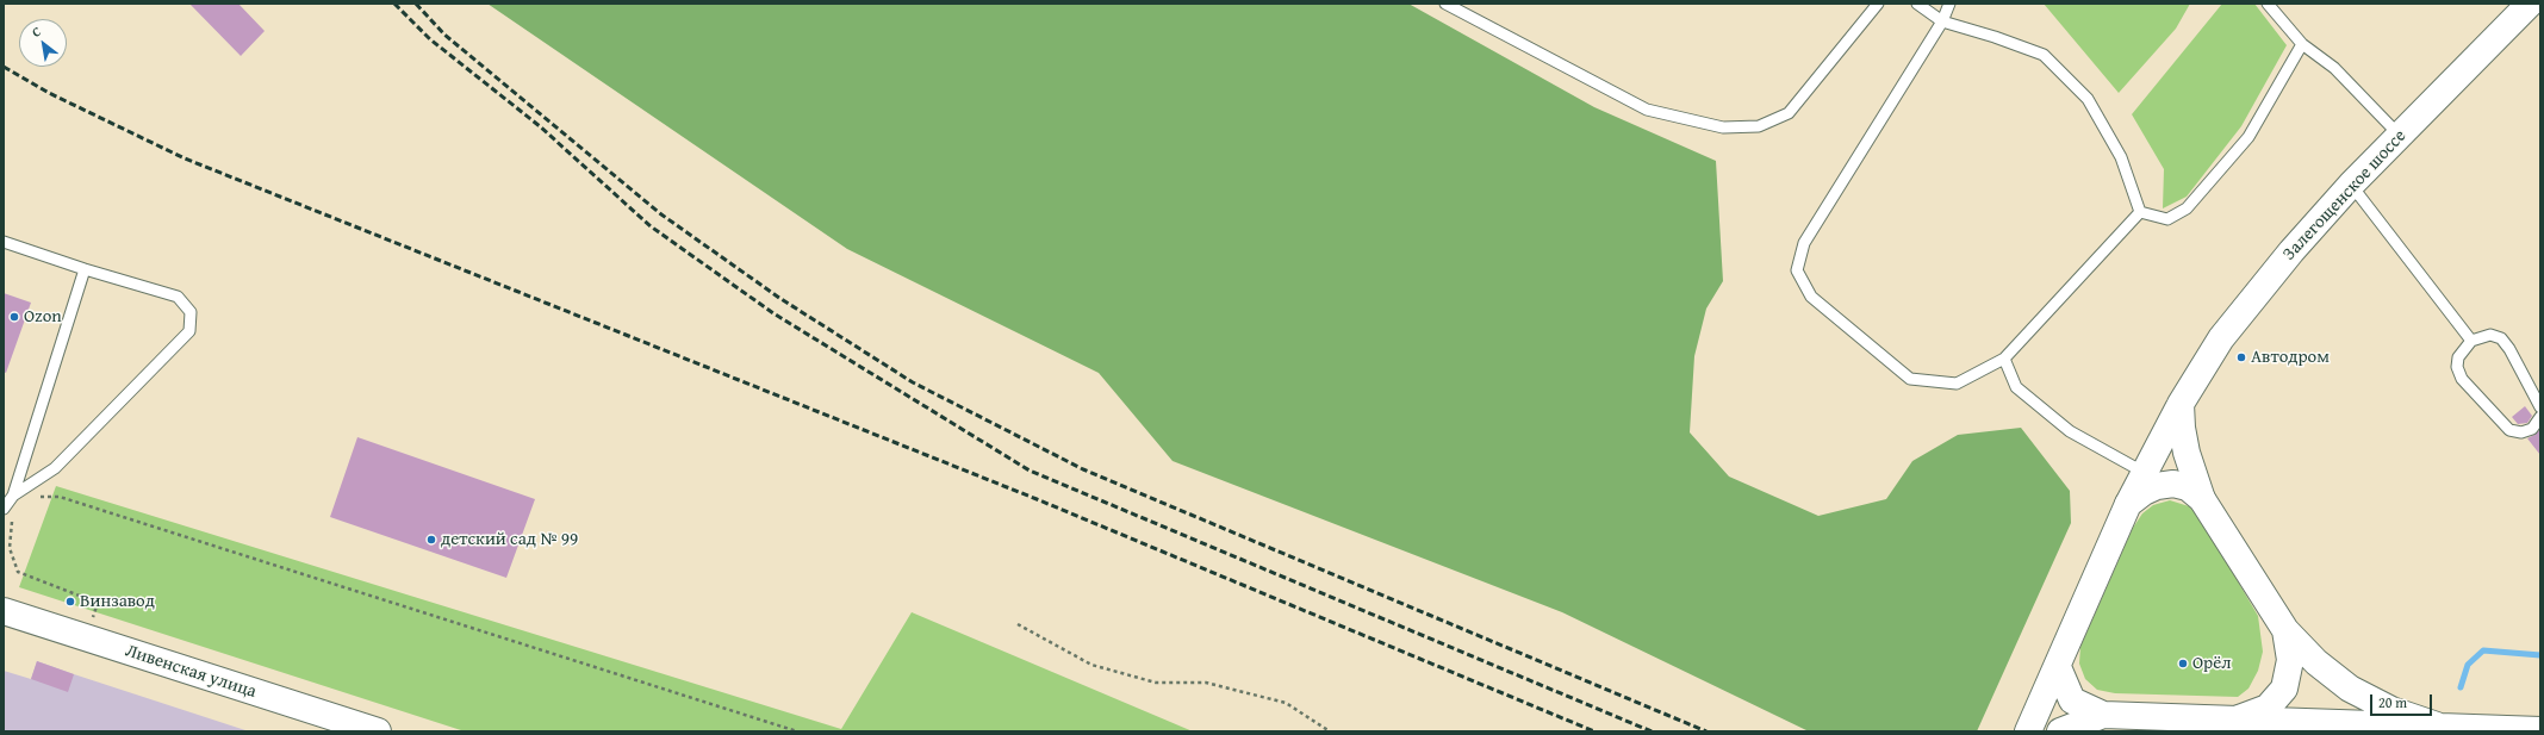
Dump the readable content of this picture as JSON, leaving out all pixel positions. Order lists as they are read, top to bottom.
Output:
{
  "streets": {
    "main road": ["Залегощенское шоссе", "Ливенская улица"]
  },
  "places": [
    "Ozon",
    "Автодром",
    "детский сад № 99",
    "Винзавод",
    "Орёл"
  ],
  "scale_bar": "20 m",
  "north": "top left"
}
